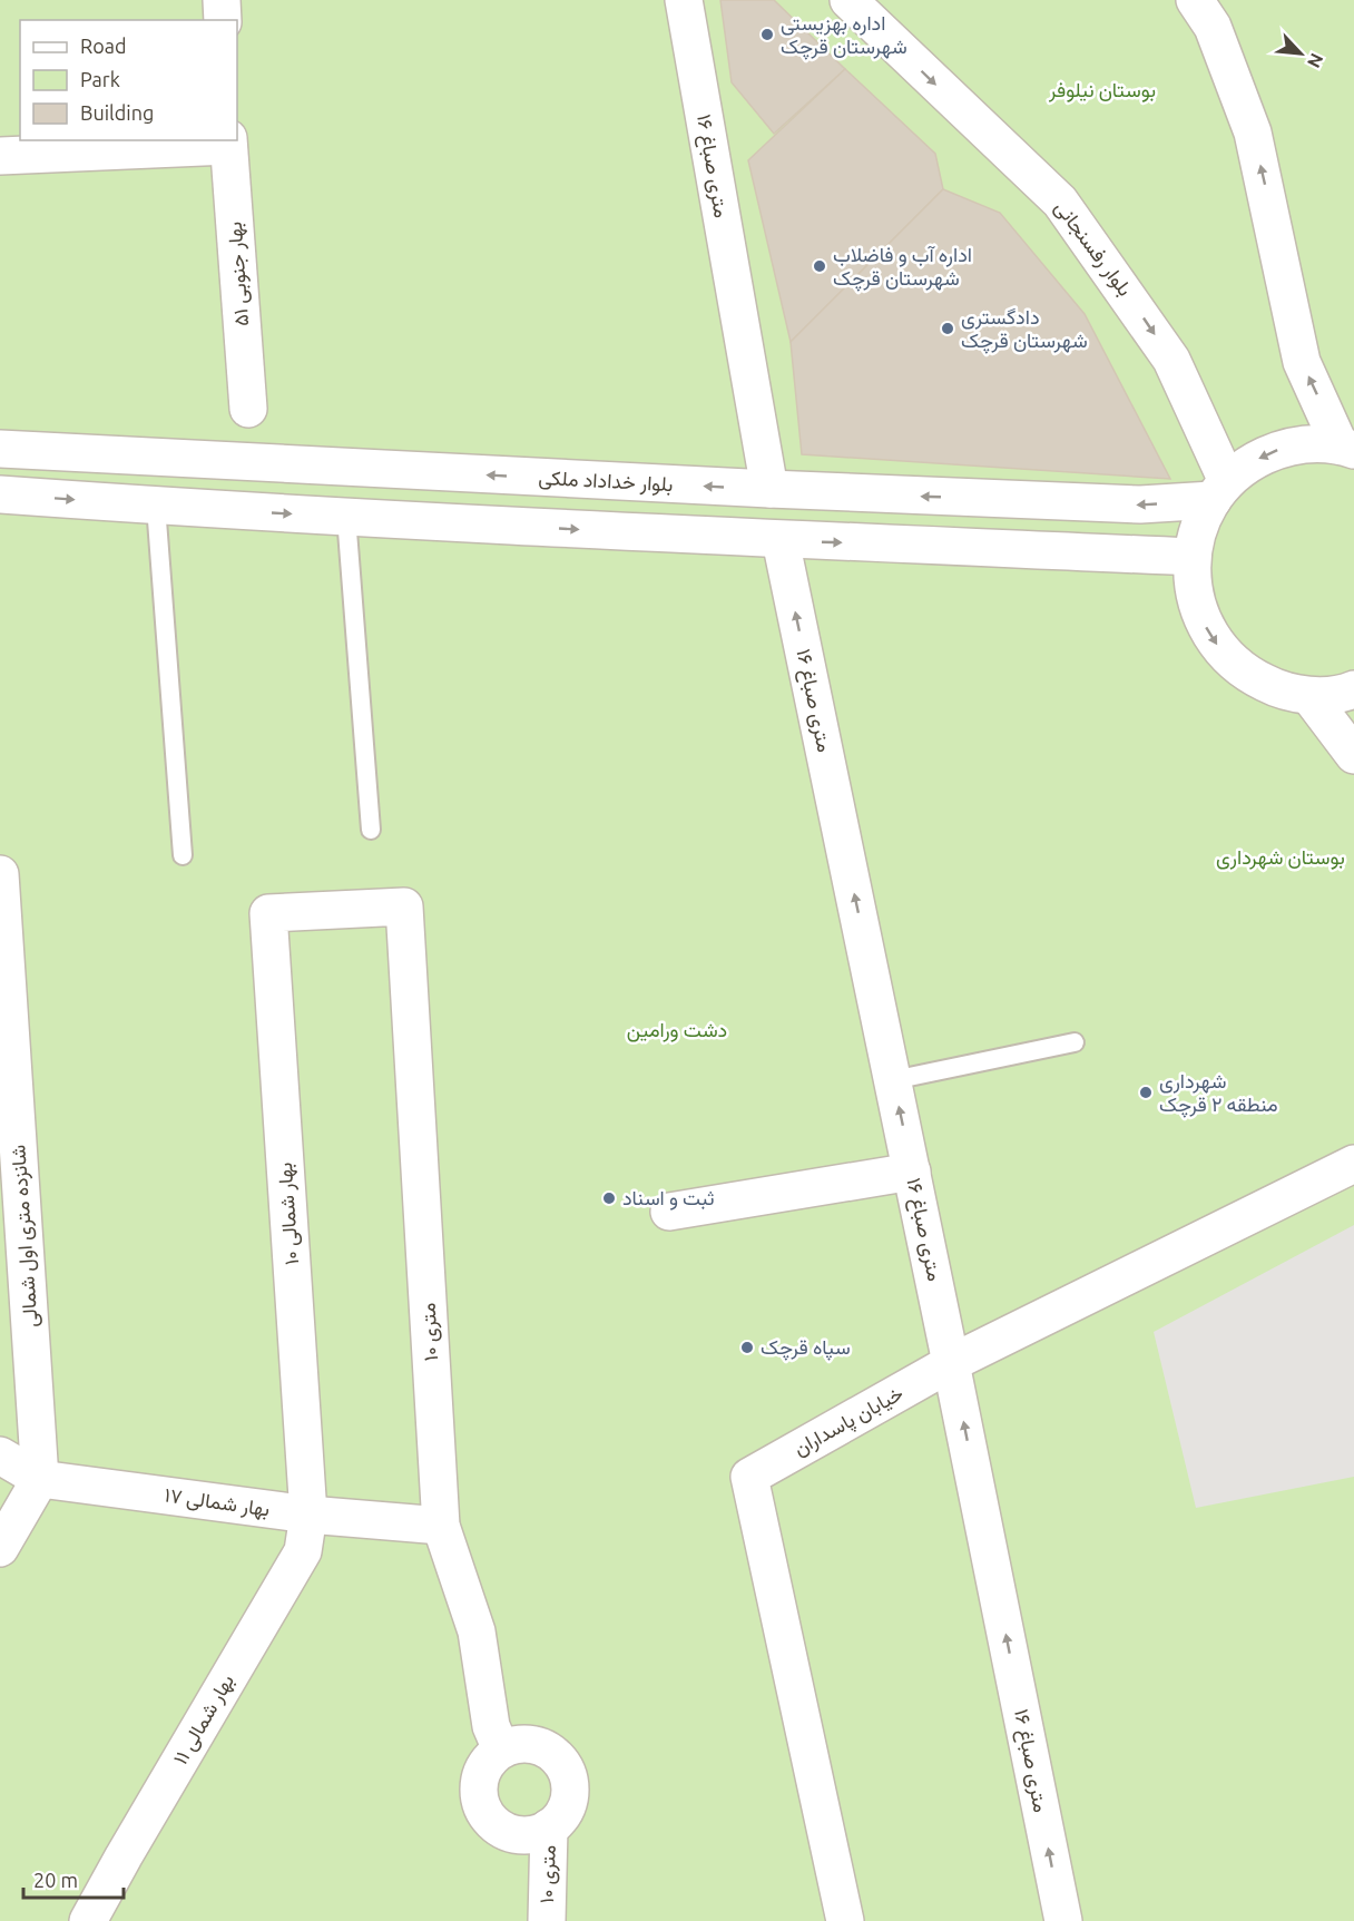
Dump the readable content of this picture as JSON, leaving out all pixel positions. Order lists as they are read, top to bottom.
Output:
{
  "streets": {
    "street": [
      "۱۶ متری صباغ",
      "بلوار رفسنجانی",
      "بهار جنوبی ۵۱",
      "بلوار خداداد ملکی",
      "بهار شمالی ۱۰",
      "شانزده متری اول شمالی",
      "۱۰ متری",
      "خیابان پاسداران",
      "بهار شمالی ۱۷",
      "بهار شمالی ۱۱"
    ]
  },
  "crossings": [
    ["۱۶ متری صباغ", "بلوار خداداد ملکی"],
    ["۱۶ متری صباغ", "خیابان پاسداران"],
    ["بلوار رفسنجانی", "بلوار خداداد ملکی"],
    ["بهار شمالی ۱۰", "۱۰ متری"],
    ["بهار شمالی ۱۰", "بهار شمالی ۱۷"],
    ["بهار شمالی ۱۰", "بهار شمالی ۱۱"],
    ["شانزده متری اول شمالی", "بهار شمالی ۱۷"],
    ["۱۰ متری", "بهار شمالی ۱۷"],
    ["بهار شمالی ۱۷", "بهار شمالی ۱۱"]
  ],
  "one_way": ["۱۶ متری صباغ"],
  "parks": ["بوستان نیلوفر", "بوستان شهرداری", "دشت ورامین"],
  "places": [
    "اداره بهزیستی شهرستان قرچک",
    "اداره آب و فاضلاب شهرستان قرچک",
    "دادگستری شهرستان قرچک",
    "شهرداری منطقه ۲ قرچک",
    "ثبت و اسناد",
    "سپاه قرچک"
  ],
  "legend": ["Road", "Park", "Building"],
  "scale_bar": "20 m",
  "north": "bottom right"
}
